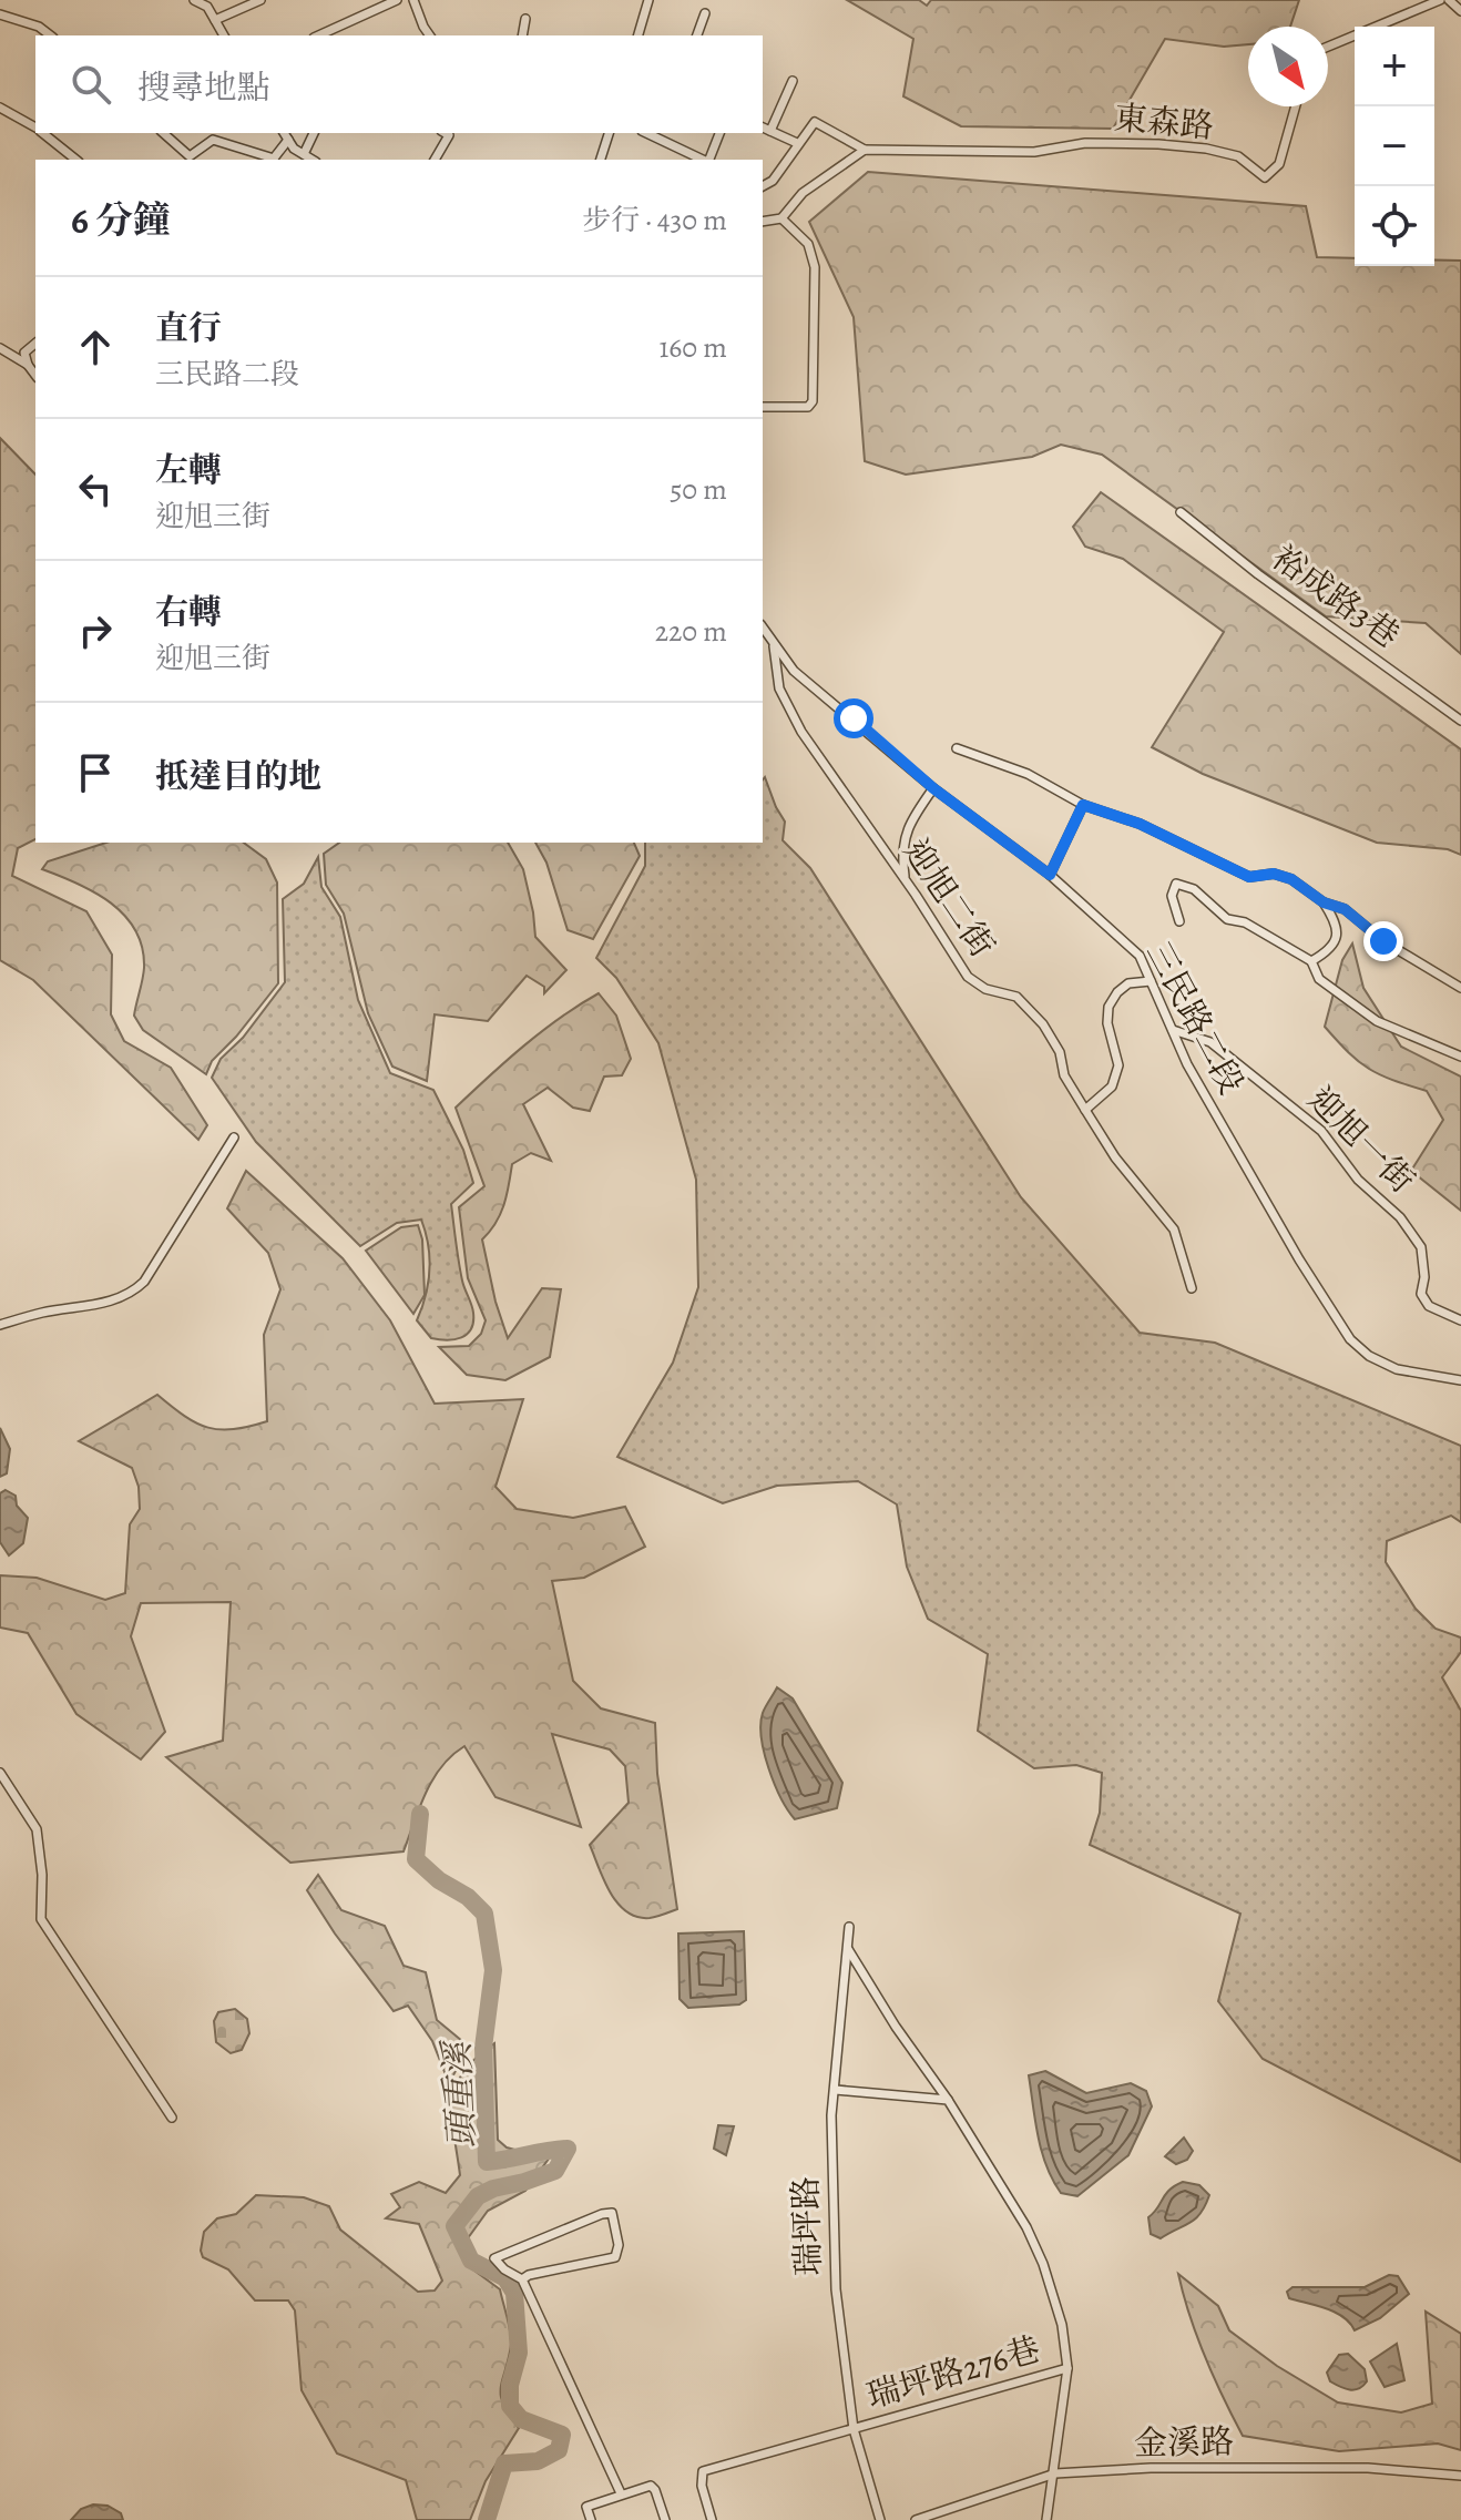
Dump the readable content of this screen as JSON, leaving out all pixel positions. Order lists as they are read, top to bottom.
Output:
{
  "streets": {
    "street": [
      "東森路",
      "裕成路3巷",
      "迎旭二街",
      "三民路二段",
      "迎旭一街",
      "瑞坪路",
      "瑞坪路276巷",
      "金溪路"
    ]
  },
  "crossings": [
    ["迎旭二街", "三民路二段"],
    ["三民路二段", "迎旭一街"],
    ["瑞坪路", "瑞坪路276巷"]
  ],
  "water": ["頭重溪"],
  "north": "bottom right",
  "page": {
    "map_buttons": ["+", "−"],
    "search": "搜尋地點",
    "heading": ["6 分鐘", "步行 · 430 m"],
    "list": [
      ["直行", "三民路二段", "160 m"],
      ["左轉", "迎旭三街", "50 m"],
      ["右轉", "迎旭三街", "220 m"],
      "抵達目的地"
    ]
  }
}
